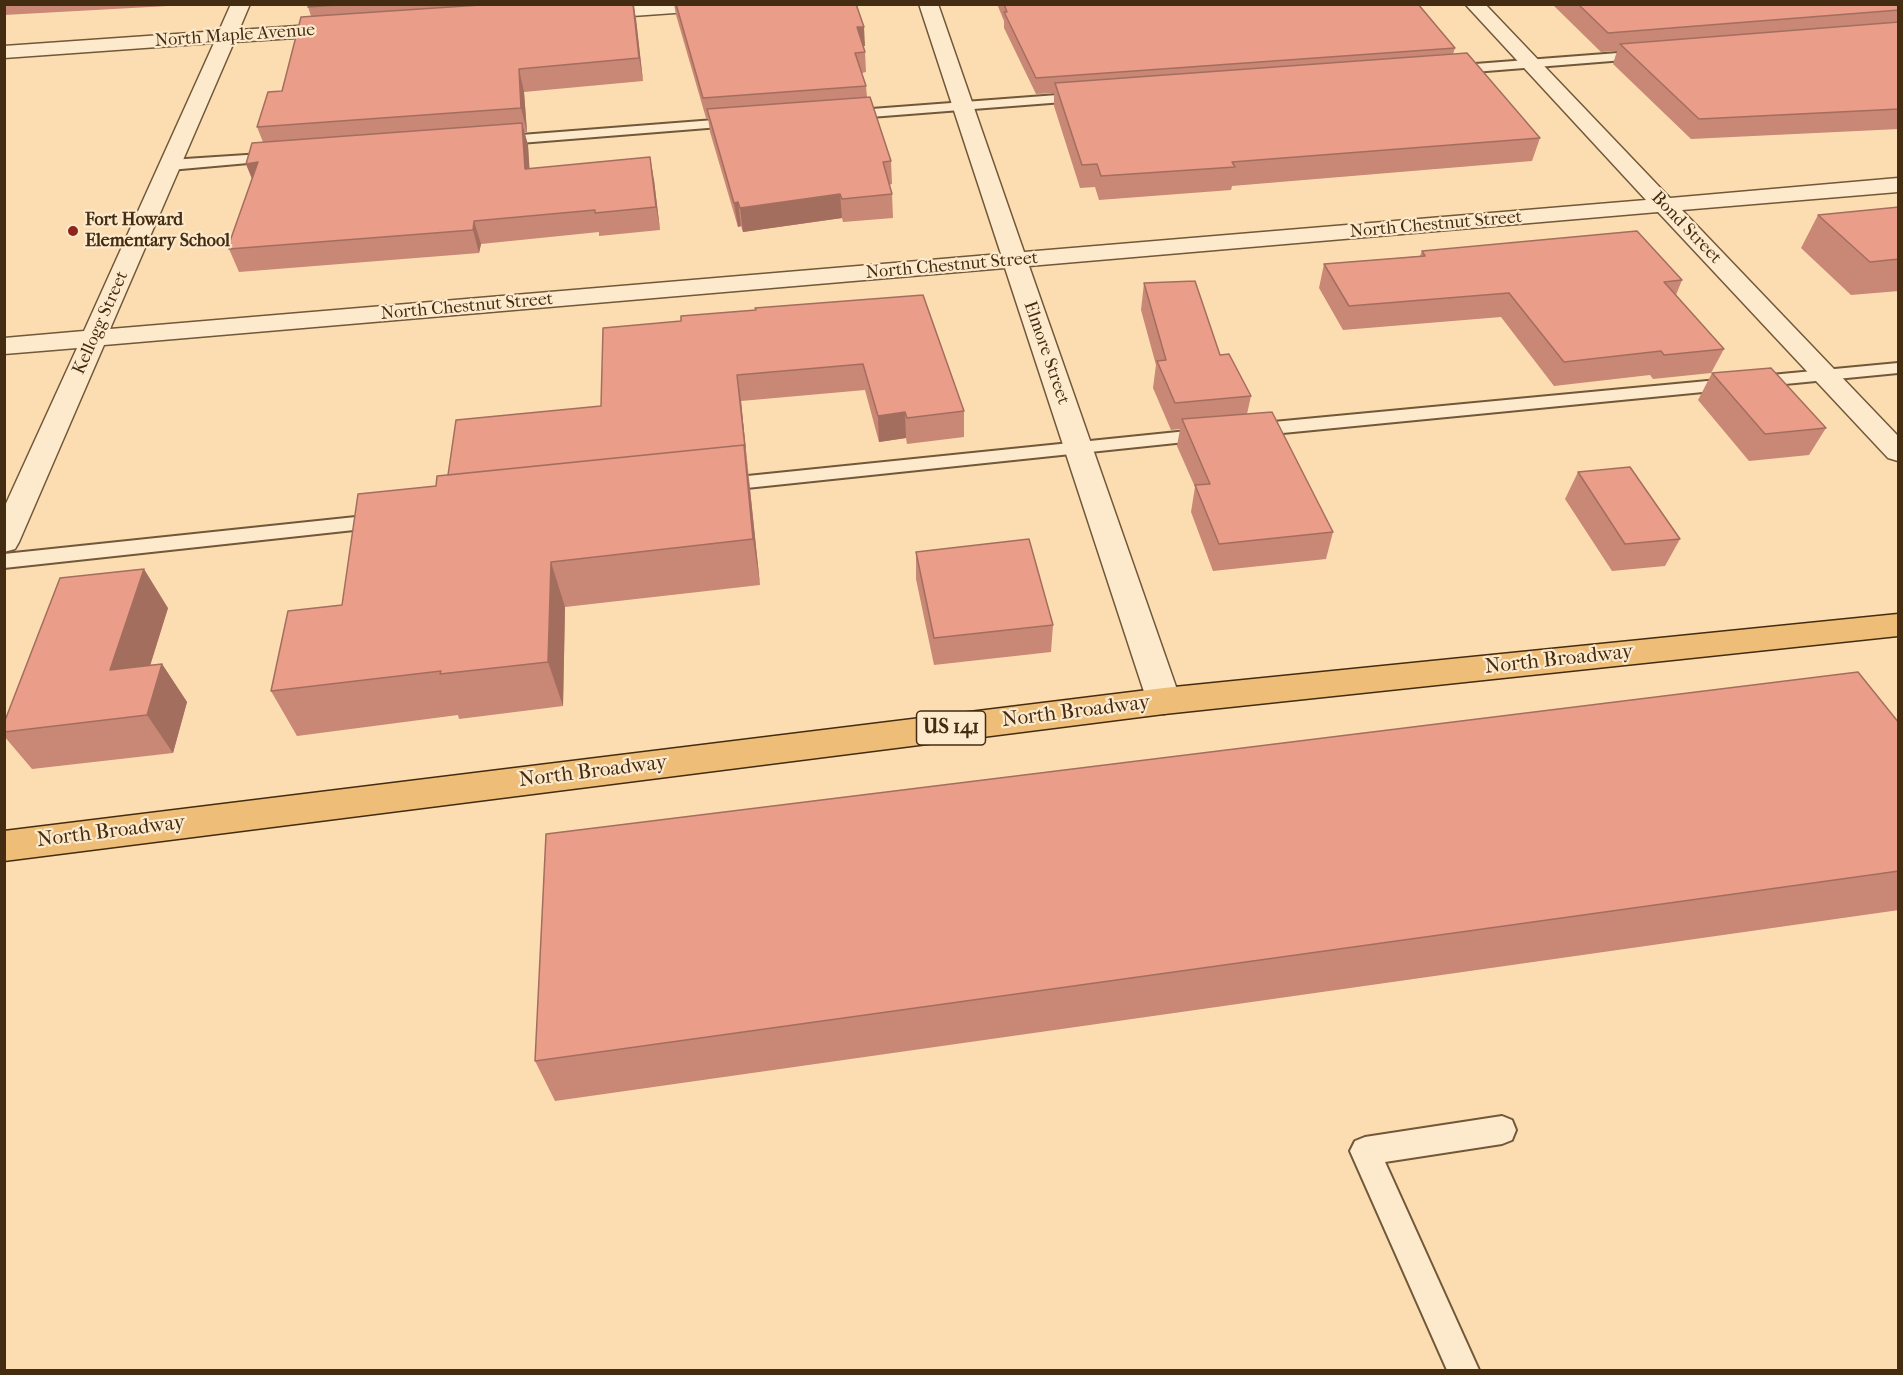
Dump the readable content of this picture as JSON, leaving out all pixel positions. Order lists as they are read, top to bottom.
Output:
{
  "streets": {
    "main road": ["North Broadway", "US 141"],
    "street": [
      "North Maple Avenue",
      "North Chestnut Street",
      "Bond Street",
      "Kellogg Street",
      "Elmore Street"
    ]
  },
  "crossings": [
    ["North Maple Avenue", "Kellogg Street"],
    ["North Chestnut Street", "Bond Street"],
    ["North Chestnut Street", "Kellogg Street"],
    ["North Chestnut Street", "Elmore Street"],
    ["Elmore Street", "North Broadway"]
  ],
  "places": ["Fort Howard Elementary School"]
}
